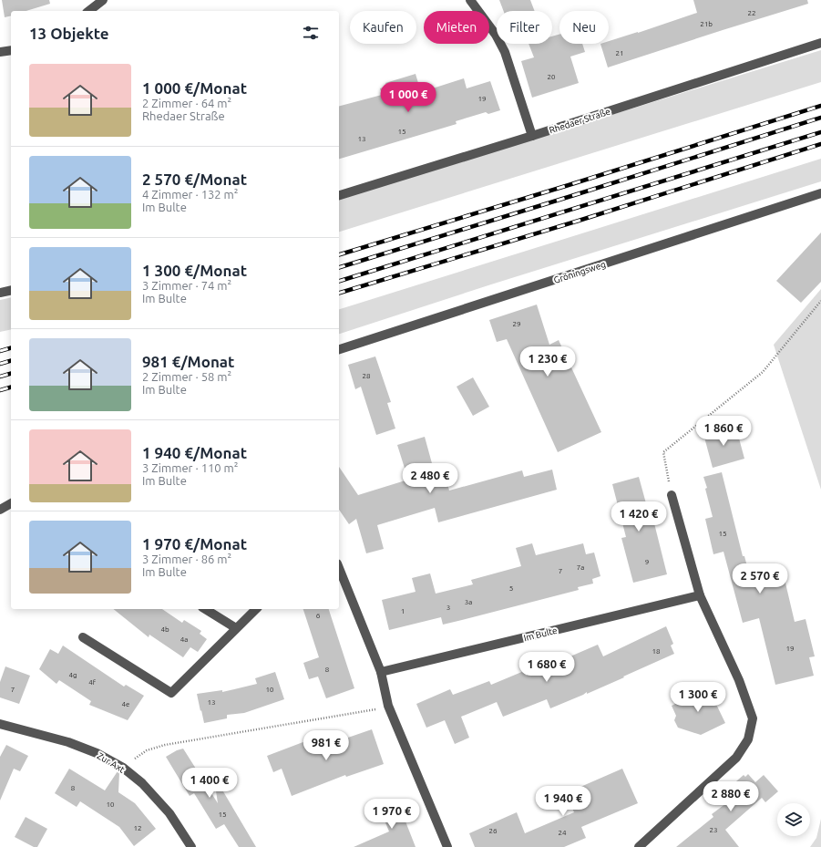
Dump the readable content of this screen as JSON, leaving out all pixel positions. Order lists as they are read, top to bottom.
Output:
{
  "streets": {
    "street": [
      "Rhedaer Straße",
      "Gröningsweg",
      "Im Bulte",
      "Zur Axt"
    ]
  },
  "house_numbers": [
    "22",
    "21b",
    "21",
    "20",
    "19",
    "15",
    "13",
    "29",
    "28",
    "15",
    "9",
    "7a",
    "7",
    "5",
    "3a",
    "3",
    "1",
    "6",
    "4b",
    "4a",
    "19",
    "18",
    "8",
    "4g",
    "4f",
    "7",
    "10",
    "13",
    "4e",
    "8",
    "10",
    "15",
    "12",
    "23",
    "26",
    "24"
  ],
  "page": {
    "chip": [
      "Kaufen",
      "Mieten",
      "Filter",
      "Neu"
    ],
    "heading": "13 Objekte",
    "list": [
      {
        "name": "1 000 €/Monat",
        "note": "2 Zimmer · 64 m² · Rhedaer Straße"
      },
      {
        "name": "2 570 €/Monat",
        "note": "4 Zimmer · 132 m² · Im Bulte"
      },
      {
        "name": "1 300 €/Monat",
        "note": "3 Zimmer · 74 m² · Im Bulte"
      },
      {
        "name": "981 €/Monat",
        "note": "2 Zimmer · 58 m² · Im Bulte"
      },
      {
        "name": "1 940 €/Monat",
        "note": "3 Zimmer · 110 m² · Im Bulte"
      },
      {
        "name": "1 970 €/Monat",
        "note": "3 Zimmer · 86 m² · Im Bulte"
      }
    ],
    "price": [
      "1 000 €",
      "1 230 €",
      "1 860 €",
      "2 480 €",
      "1 420 €",
      "2 570 €",
      "1 680 €",
      "1 300 €",
      "981 €",
      "1 400 €",
      "2 880 €",
      "1 940 €",
      "1 970 €"
    ]
  }
}
